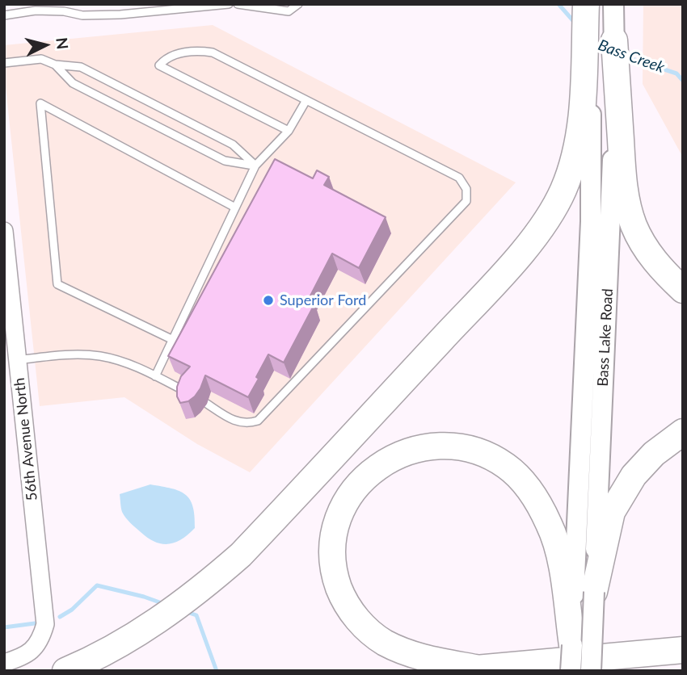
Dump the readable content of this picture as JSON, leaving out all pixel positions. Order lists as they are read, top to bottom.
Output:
{
  "streets": {
    "main road": ["Bass Lake Road"],
    "street": ["56th Avenue North"]
  },
  "water": ["Bass Creek"],
  "places": ["Superior Ford"],
  "north": "right"
}
